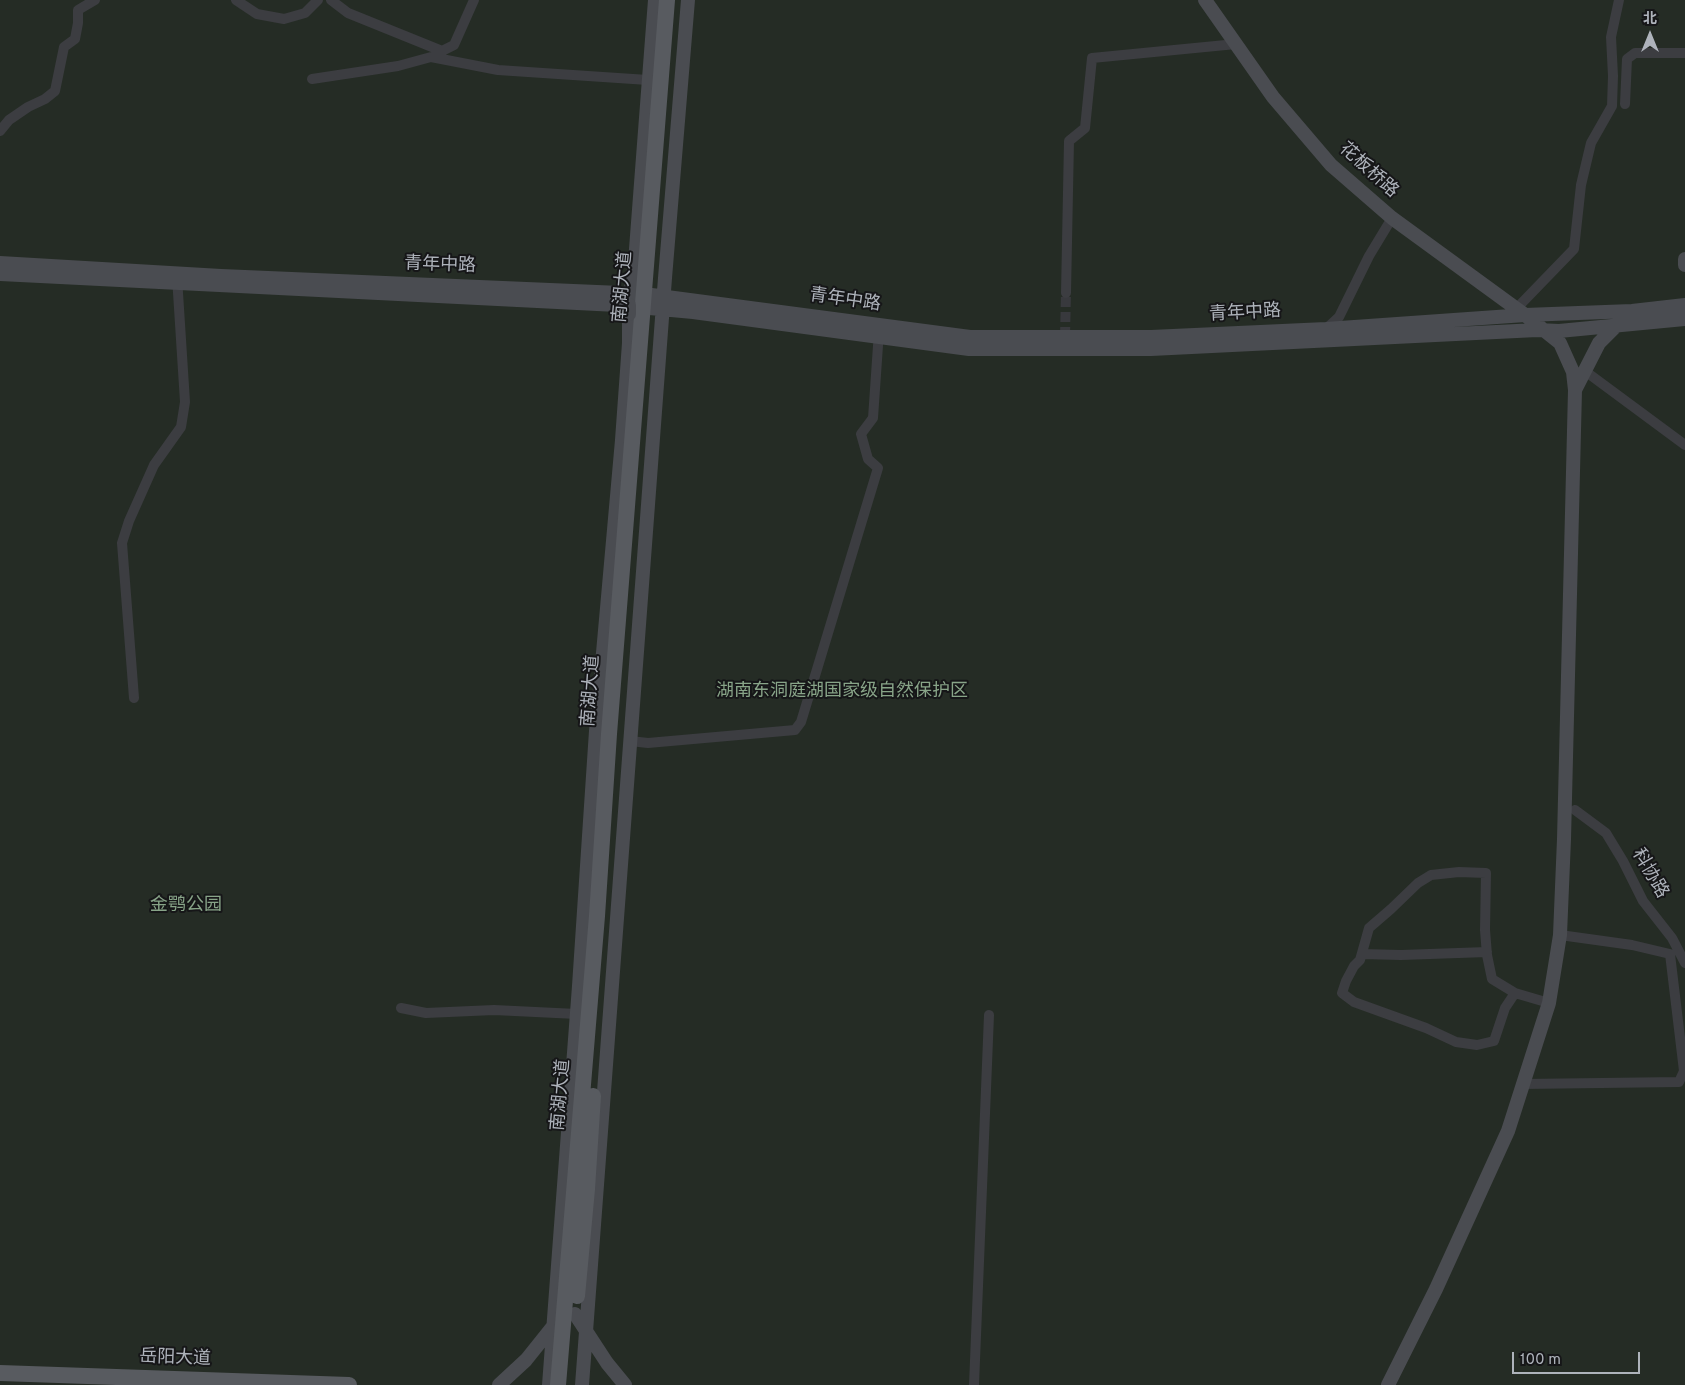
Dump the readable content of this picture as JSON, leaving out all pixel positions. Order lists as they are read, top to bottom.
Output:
{
  "streets": {
    "main road": [
      "花板桥路",
      "青年中路",
      "南湖大道",
      "岳阳大道"
    ],
    "street": ["科协路"]
  },
  "crossings": [
    ["花板桥路", "青年中路"],
    ["青年中路", "南湖大道"]
  ],
  "parks": ["湖南东洞庭湖国家级自然保护区", "金鹗公园"],
  "scale_bar": "100 m",
  "north": "top"
}
